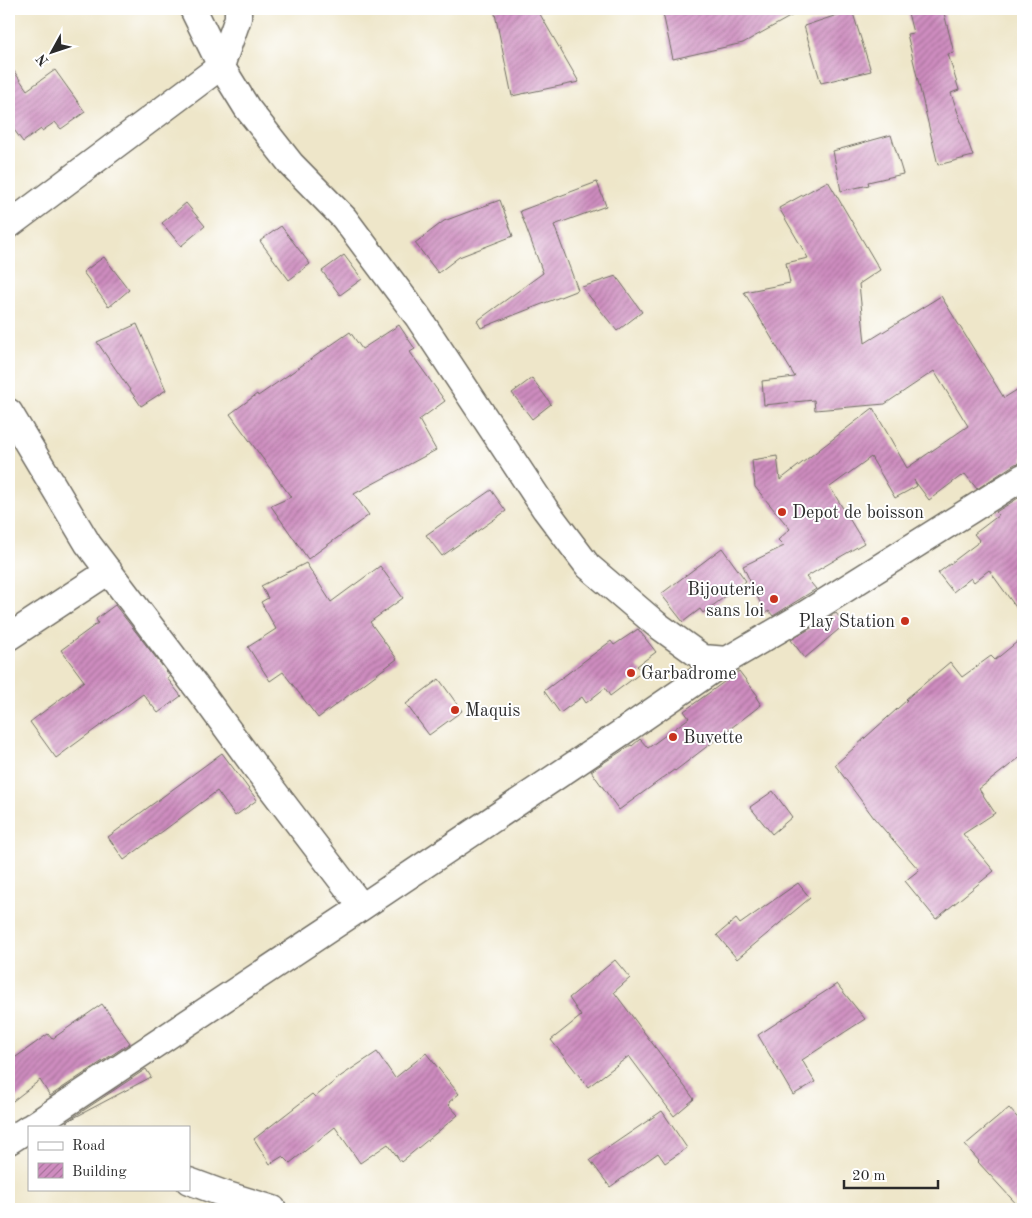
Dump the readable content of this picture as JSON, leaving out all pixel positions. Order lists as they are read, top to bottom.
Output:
{
  "places": [
    "Depot de boisson",
    "Bijouterie sans loi",
    "Play Station",
    "Garbadrome",
    "Maquis",
    "Buvette"
  ],
  "legend": ["Road", "Building"],
  "scale_bar": "20 m",
  "north": "bottom left"
}
